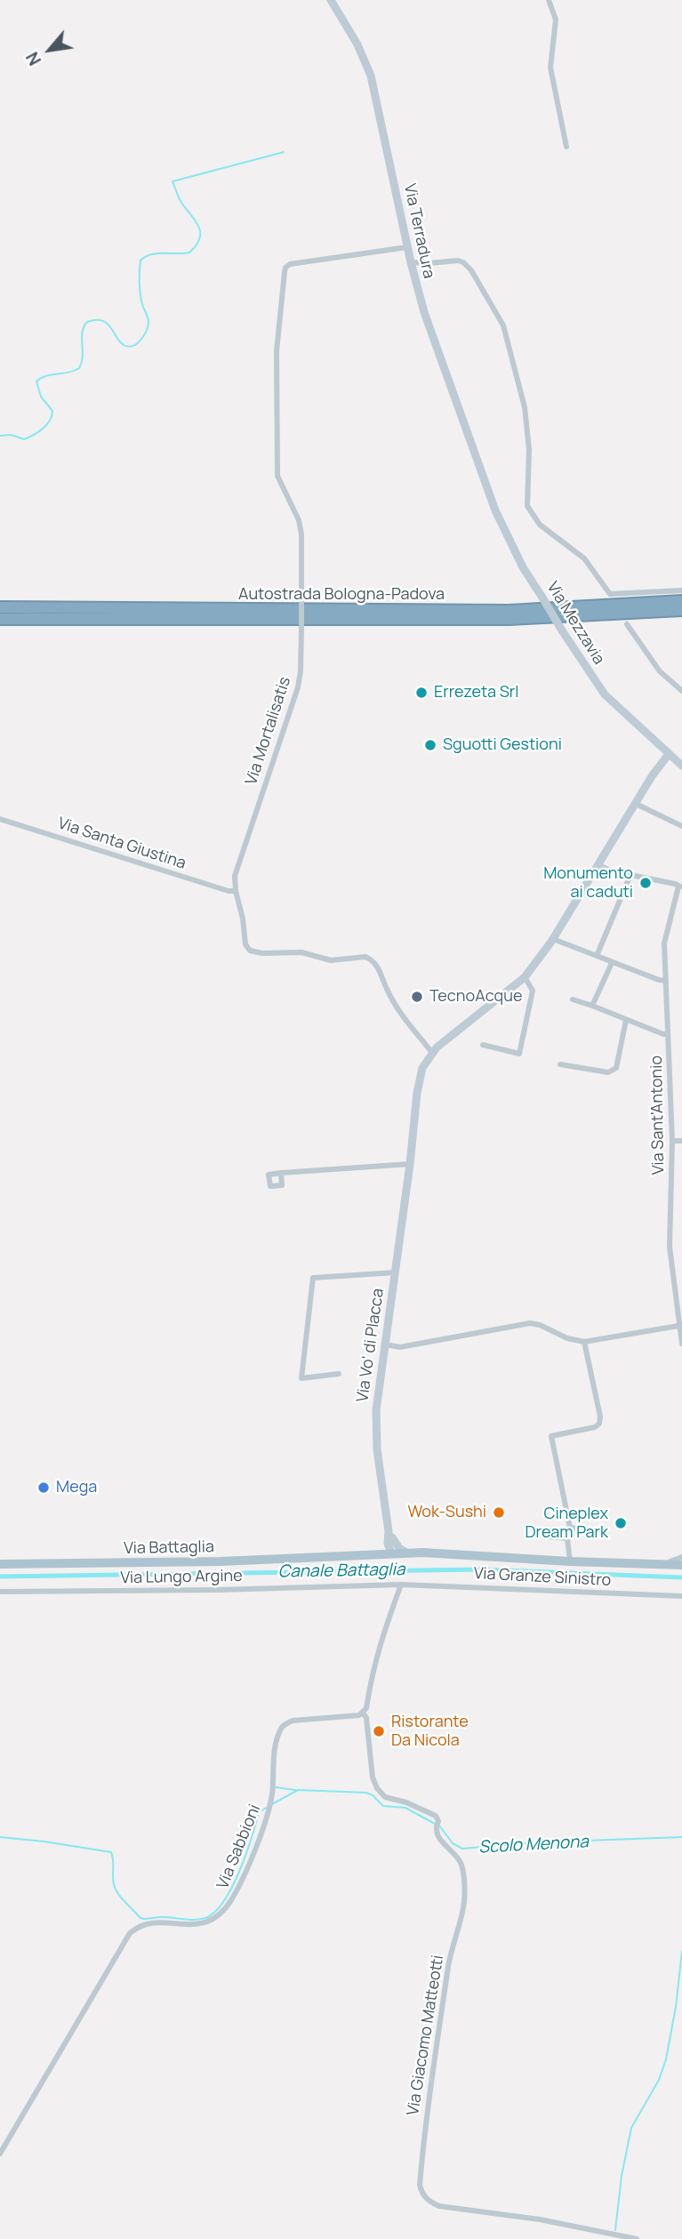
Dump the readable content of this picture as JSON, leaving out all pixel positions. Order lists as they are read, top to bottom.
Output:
{
  "streets": {
    "highway": ["Autostrada Bologna-Padova"],
    "main road": ["Via Battaglia"],
    "street": [
      "Via Terradura",
      "Via Mezzavia",
      "Via Mortalisatis",
      "Via Santa Giustina",
      "Via Sant'Antonio",
      "Via Vo' di Placca",
      "Via Lungo Argine",
      "Via Granze Sinistro",
      "Via Sabbioni",
      "Via Giacomo Matteotti"
    ]
  },
  "crossings": [
    ["Via Terradura", "Via Mezzavia"],
    ["Via Terradura", "Via Mortalisatis"],
    ["Via Mezzavia", "Via Vo' di Placca"],
    ["Via Mortalisatis", "Via Santa Giustina"],
    ["Via Mortalisatis", "Via Vo' di Placca"],
    ["Via Vo' di Placca", "Via Battaglia"],
    ["Via Lungo Argine", "Via Granze Sinistro"],
    ["Via Sabbioni", "Via Giacomo Matteotti"]
  ],
  "water": ["Canale Battaglia", "Scolo Menona"],
  "places": [
    "Errezeta Srl",
    "Sguotti Gestioni",
    "Monumento ai caduti",
    "TecnoAcque",
    "Mega",
    "Wok-Sushi",
    "Cineplex Dream Park",
    "Ristorante Da Nicola"
  ],
  "north": "bottom left"
}
